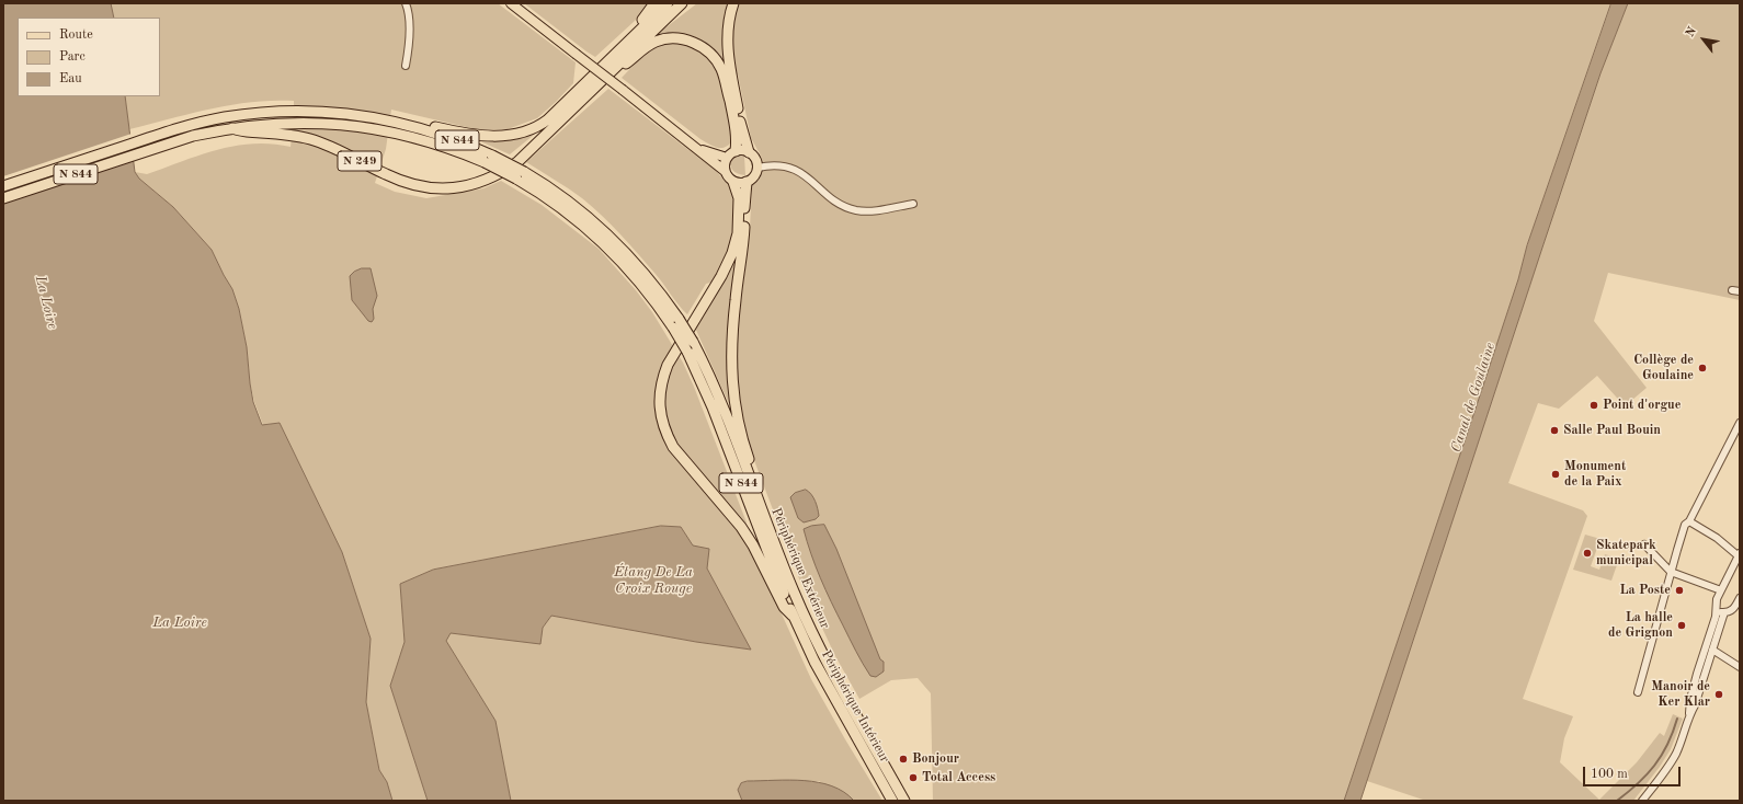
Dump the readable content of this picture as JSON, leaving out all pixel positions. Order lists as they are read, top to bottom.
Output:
{
  "streets": {
    "highway": [
      "N 844",
      "N 249",
      "Périphérique Extérieur",
      "Périphérique Intérieur"
    ]
  },
  "crossings": [
    ["N 249", "Périphérique Intérieur"],
    ["Périphérique Extérieur", "Périphérique Intérieur"]
  ],
  "water": ["La Loire", "Canal de Goulaine", "Étang De La Croix Rouge"],
  "places": [
    "Collège de Goulaine",
    "Point d'orgue",
    "Salle Paul Bouin",
    "Monument de la Paix",
    "Skatepark municipal",
    "La Poste",
    "La halle de Grignon",
    "Manoir de Ker Klar",
    "Bonjour",
    "Total Access"
  ],
  "legend": ["Route", "Parc", "Eau"],
  "scale_bar": "100 m",
  "north": "top left"
}
